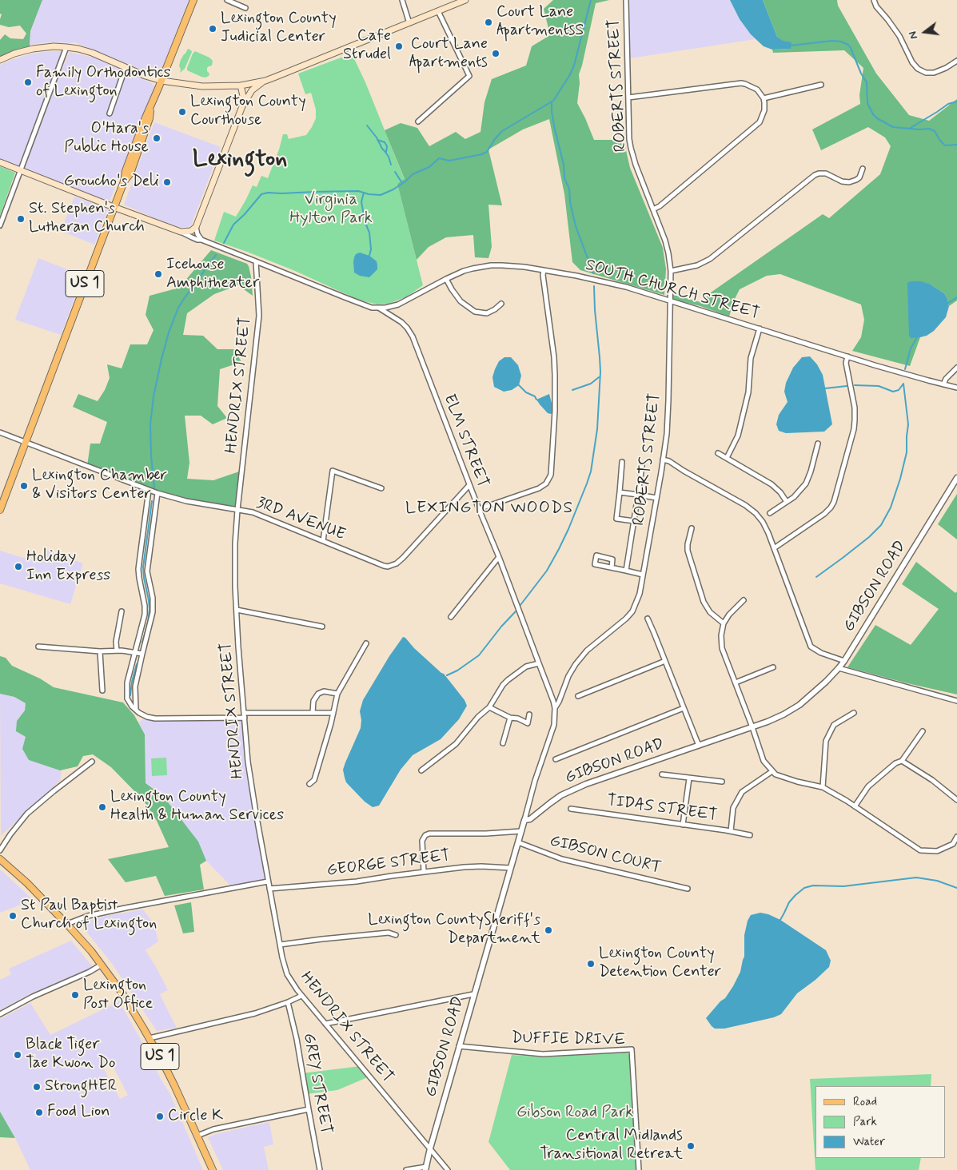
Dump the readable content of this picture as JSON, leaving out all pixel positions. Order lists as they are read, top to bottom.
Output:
{
  "streets": {
    "main road": ["US 1", "SOUTH CHURCH STREET"],
    "street": [
      "ROBERTS STREET",
      "HENDRIX STREET",
      "ELM STREET",
      "3RD AVENUE",
      "GIBSON ROAD",
      "TIDAS STREET",
      "GIBSON COURT",
      "GEORGE STREET",
      "DUFFIE DRIVE",
      "GREY STREET"
    ]
  },
  "crossings": [
    ["ROBERTS STREET", "SOUTH CHURCH STREET"],
    ["ROBERTS STREET", "ELM STREET"],
    ["ROBERTS STREET", "GIBSON ROAD"],
    ["US 1", "SOUTH CHURCH STREET"],
    ["US 1", "3RD AVENUE"],
    ["SOUTH CHURCH STREET", "HENDRIX STREET"],
    ["SOUTH CHURCH STREET", "ELM STREET"],
    ["HENDRIX STREET", "3RD AVENUE"],
    ["HENDRIX STREET", "GIBSON ROAD"],
    ["HENDRIX STREET", "GEORGE STREET"],
    ["ELM STREET", "3RD AVENUE"],
    ["GIBSON ROAD", "GIBSON COURT"],
    ["GIBSON ROAD", "GEORGE STREET"],
    ["GIBSON ROAD", "DUFFIE DRIVE"]
  ],
  "districts": ["Lexington", "LEXINGTON WOODS"],
  "parks": ["Virginia Hylton Park", "Gibson Road Park"],
  "places": [
    "Court Lane ApartmentsS",
    "Lexington County Judicial Center",
    "Cafe Strudel",
    "Court Lane Apartments",
    "Family Orthodontics of Lexington",
    "Lexington County Courthouse",
    "O'Hara's Public House",
    "Groucho's Deli",
    "St. Stephen's Lutheran Church",
    "Icehouse Amphitheater",
    "Lexington Chamber & Visitors Center",
    "Holiday Inn Express",
    "Lexington County Health & Human Services",
    "St Paul Baptist Church of Lexington",
    "Lexington CountySheriff's Department",
    "Lexington County Detention Center",
    "Lexington Post Office",
    "Black Tiger Tae Kwon Do",
    "StrongHER",
    "Food Lion",
    "Circle K",
    "Central Midlands Transitional Retreat"
  ],
  "legend": ["Road", "Park", "Water"],
  "north": "left"
}
